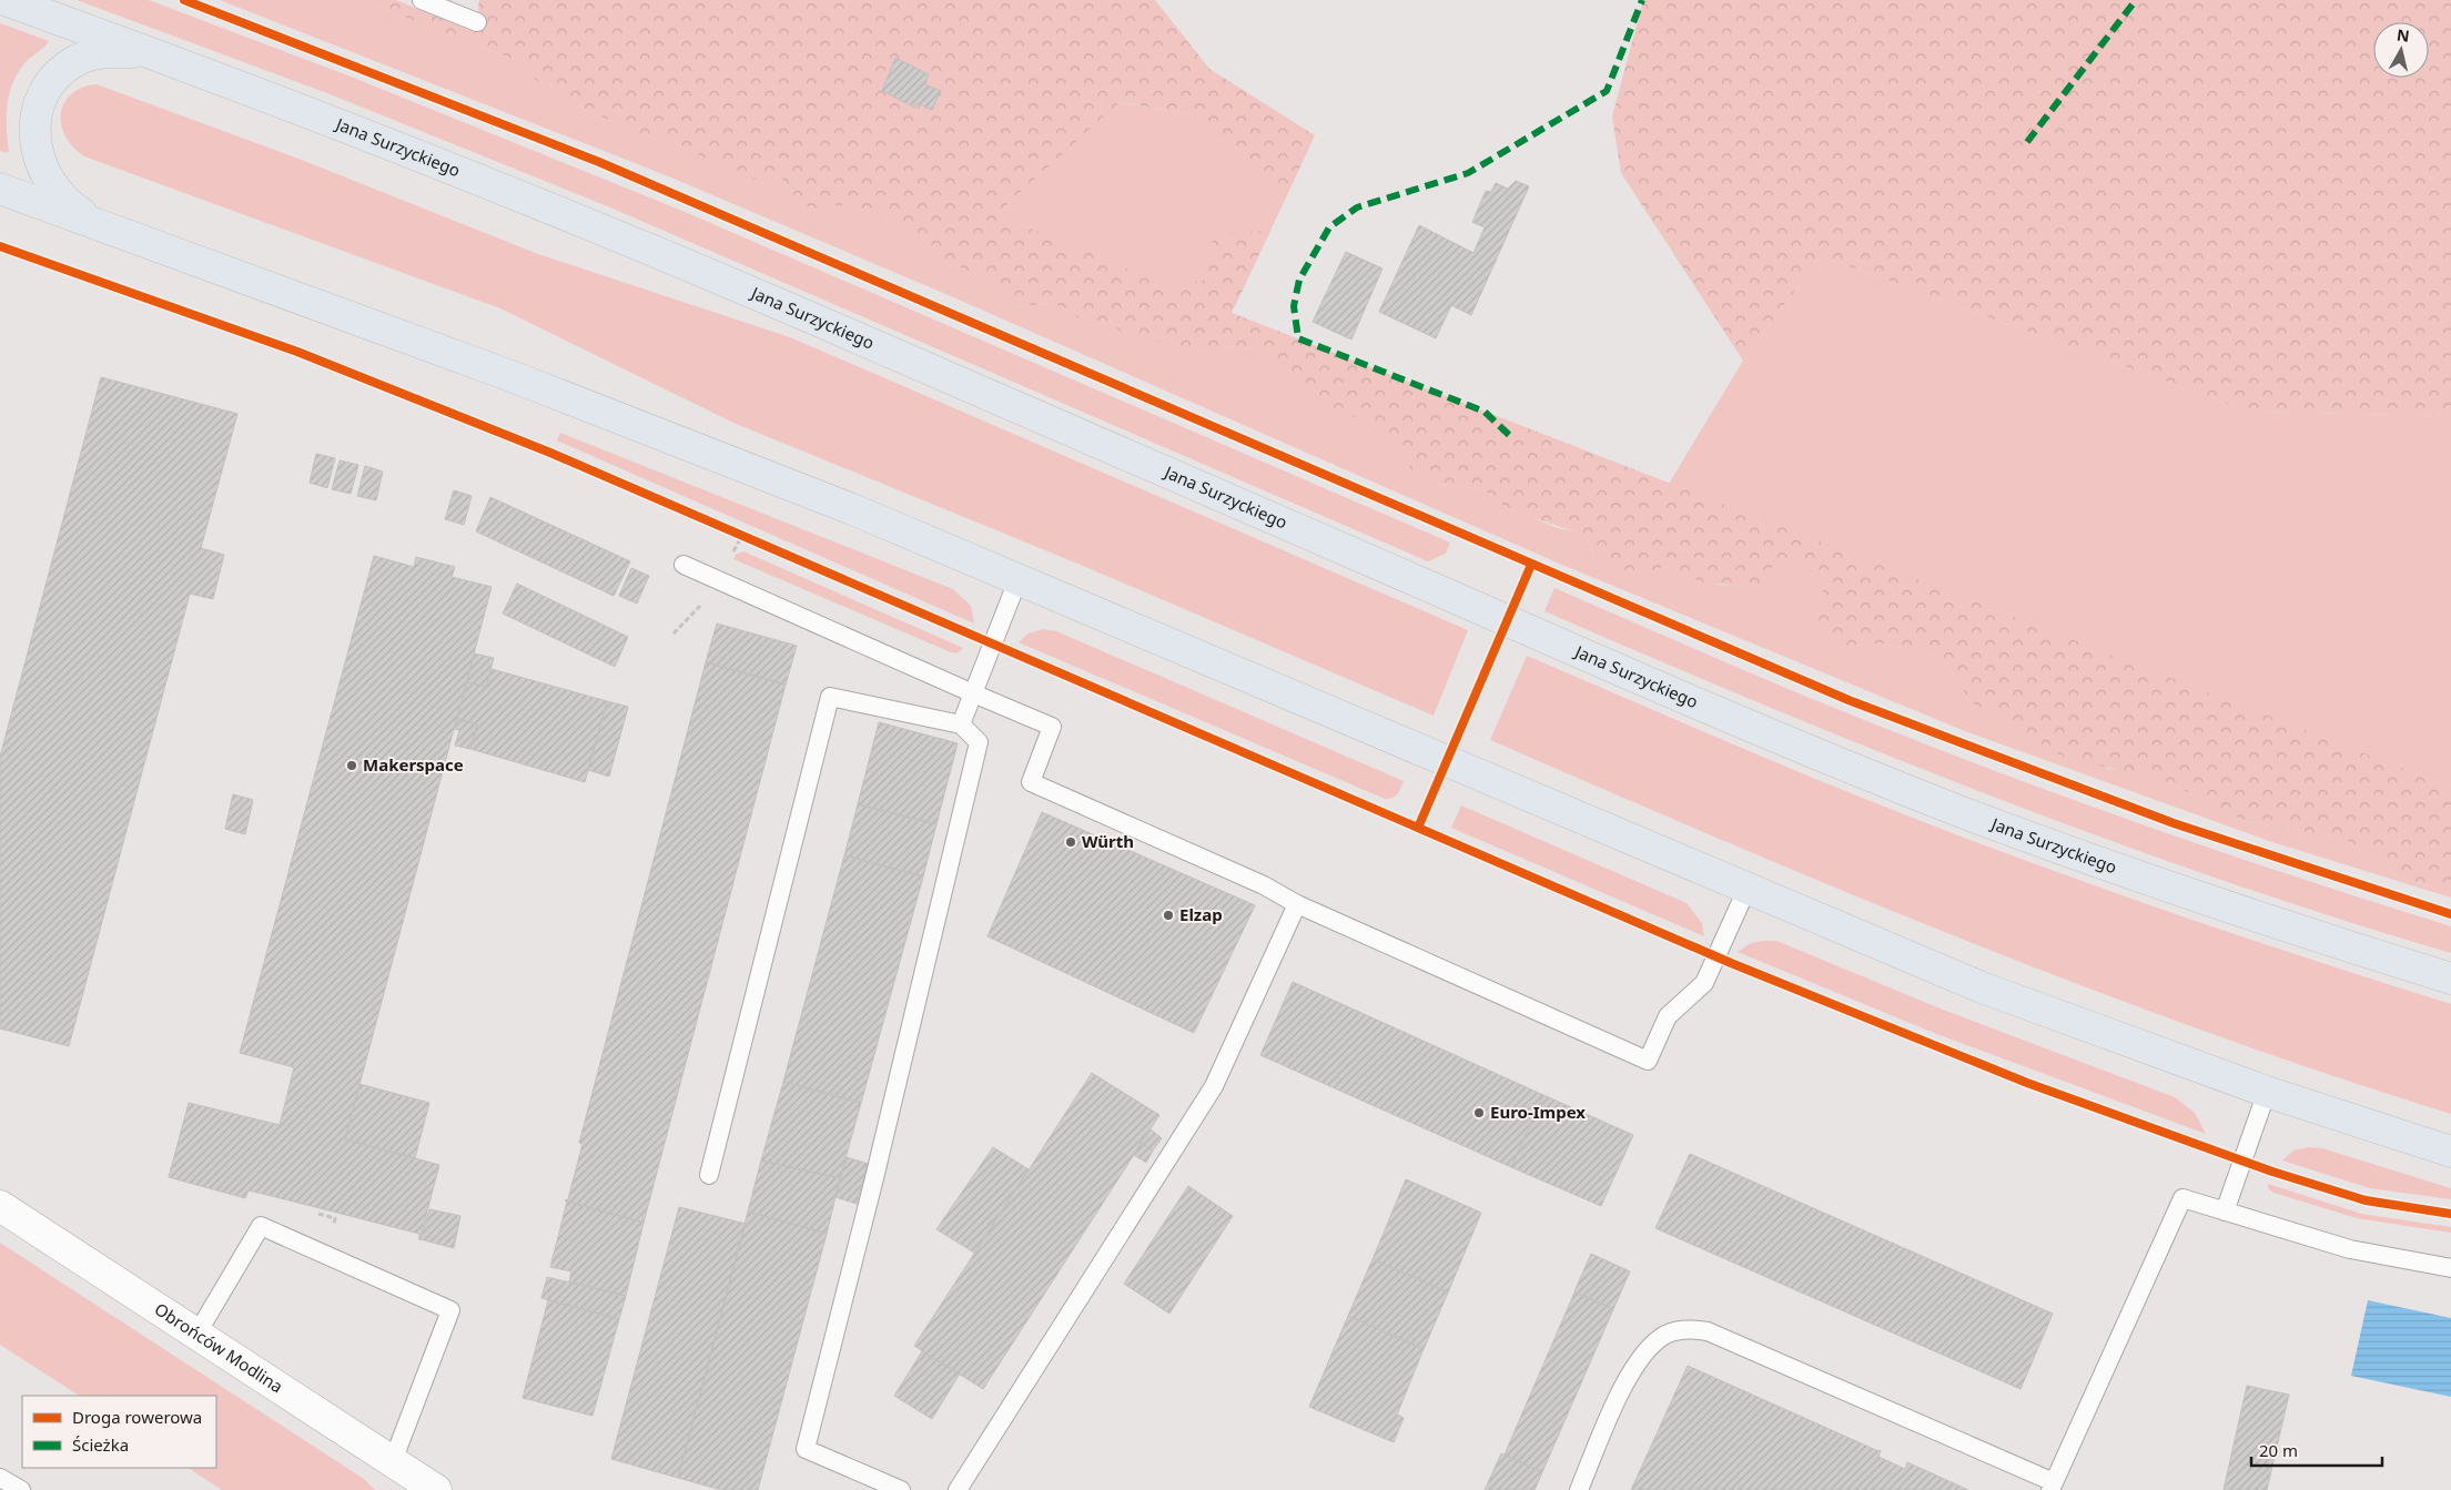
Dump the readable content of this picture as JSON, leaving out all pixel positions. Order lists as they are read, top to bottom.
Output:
{
  "streets": {
    "main road": ["Jana Surzyckiego"],
    "street": ["Obrońców Modlina"]
  },
  "places": [
    "Makerspace",
    "Würth",
    "Elzap",
    "Euro-Impex"
  ],
  "legend": ["Droga rowerowa", "Ścieżka"],
  "scale_bar": "20 m",
  "north": "top"
}
